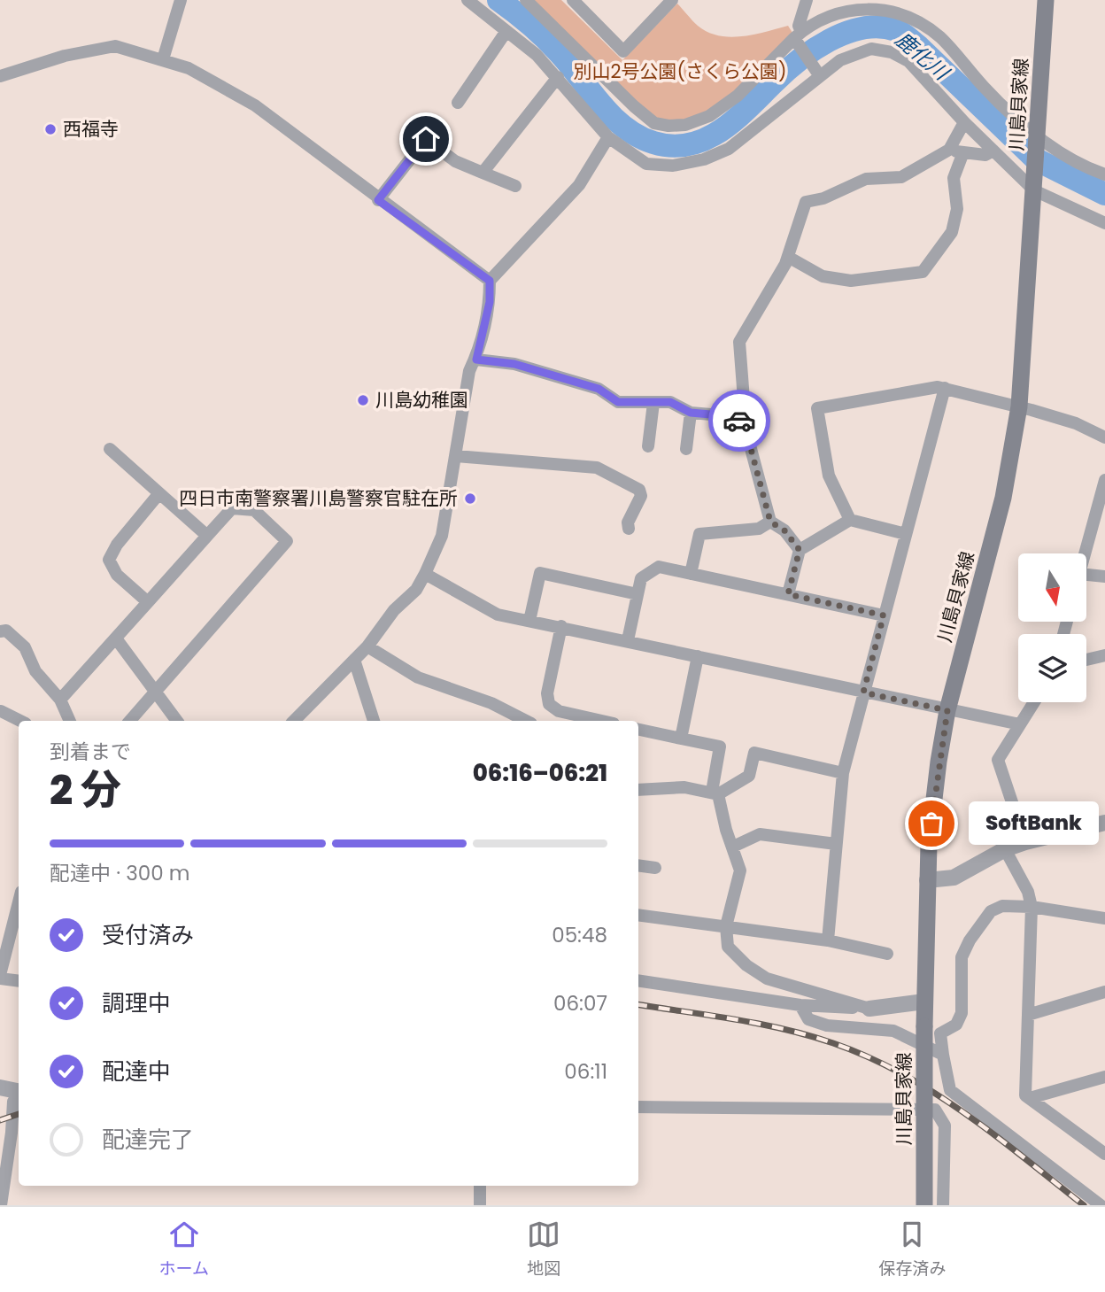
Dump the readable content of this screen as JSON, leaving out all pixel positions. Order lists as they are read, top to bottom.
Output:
{
  "streets": {
    "main road": ["川島貝家線"]
  },
  "water": ["鹿化川"],
  "parks": ["別山2号公園(さくら公園)"],
  "places": [
    "西福寺",
    "川島幼稚園",
    "四日市南警察署川島警察官駐在所",
    "SoftBank"
  ],
  "north": "bottom",
  "page": {
    "heading": ["2 分", "到着まで", "06:16–06:21"],
    "bubble": "SoftBank",
    "bar": "配達中 · 300 m",
    "list": [
      ["受付済み", "05:48"],
      ["調理中", "06:07"],
      ["配達中", "06:11"],
      "配達完了"
    ],
    "tabs": ["ホーム", "地図", "保存済み"]
  }
}
